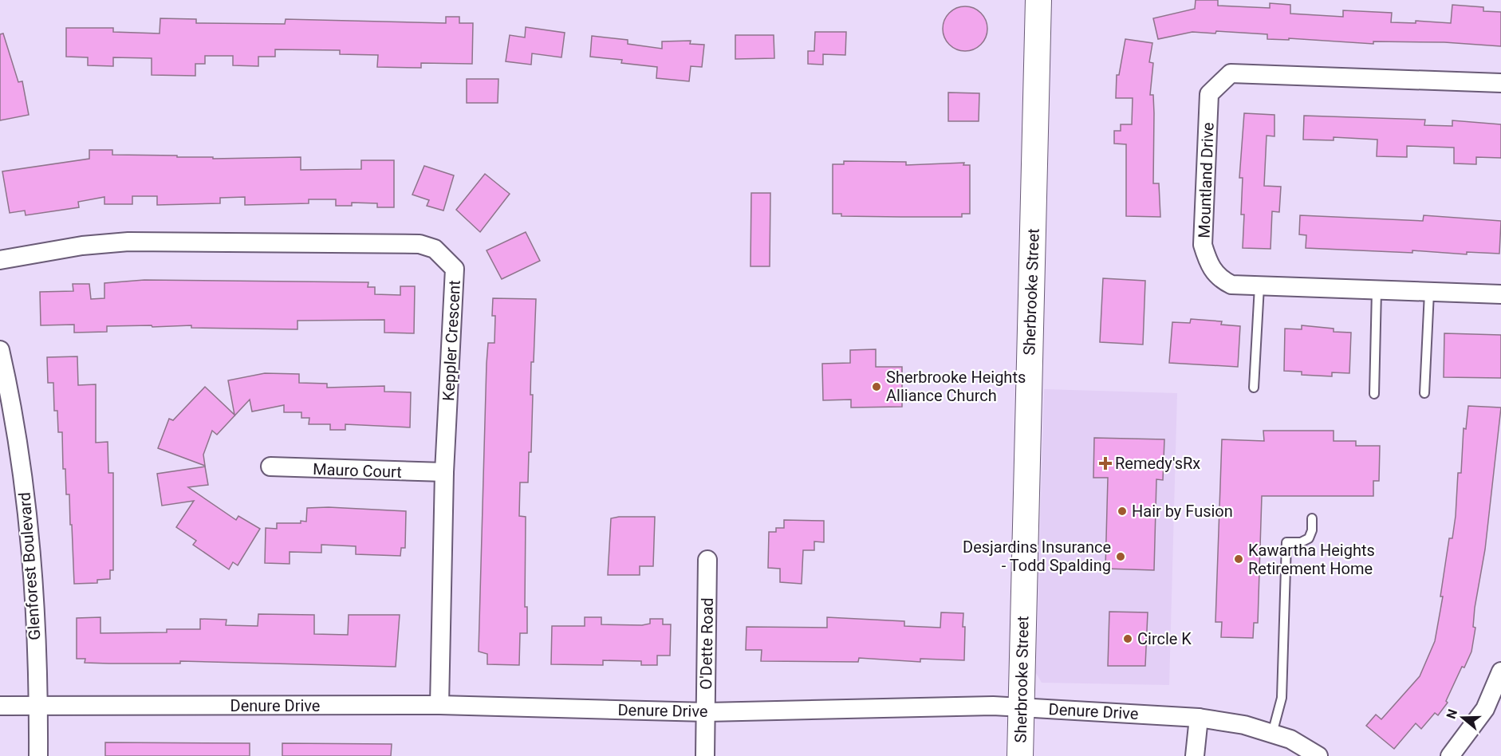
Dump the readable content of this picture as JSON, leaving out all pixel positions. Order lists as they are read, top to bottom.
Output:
{
  "streets": {
    "main road": ["Sherbrooke Street"],
    "street": [
      "Mountland Drive",
      "Keppler Crescent",
      "Mauro Court",
      "Glenforest Boulevard",
      "O'Dette Road",
      "Denure Drive"
    ]
  },
  "crossings": [
    ["Sherbrooke Street", "Denure Drive"],
    ["Keppler Crescent", "Mauro Court"],
    ["Keppler Crescent", "Denure Drive"],
    ["Glenforest Boulevard", "Denure Drive"],
    ["O'Dette Road", "Denure Drive"]
  ],
  "places": {
    "other": [
      "Sherbrooke Heights Alliance Church",
      "Hair by Fusion",
      "Desjardins Insurance - Todd Spalding",
      "Kawartha Heights Retirement Home",
      "Circle K"
    ],
    "health": ["Remedy'sRx"]
  },
  "north": "left"
}
